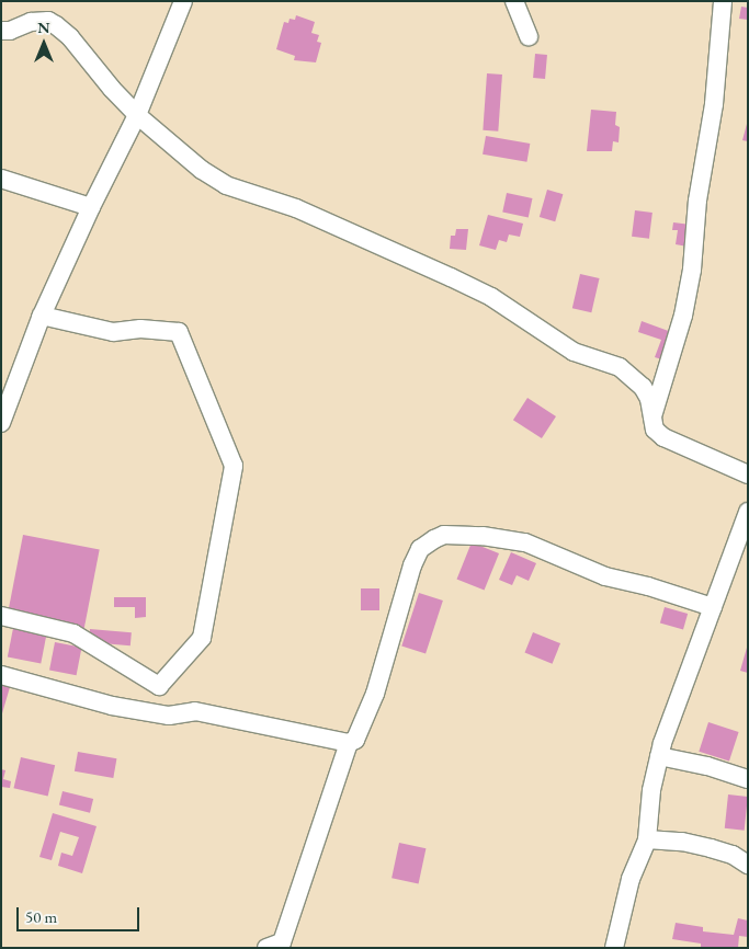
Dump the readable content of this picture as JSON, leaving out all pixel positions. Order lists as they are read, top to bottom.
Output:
{
  "scale_bar": "50 m",
  "north": "top"
}
